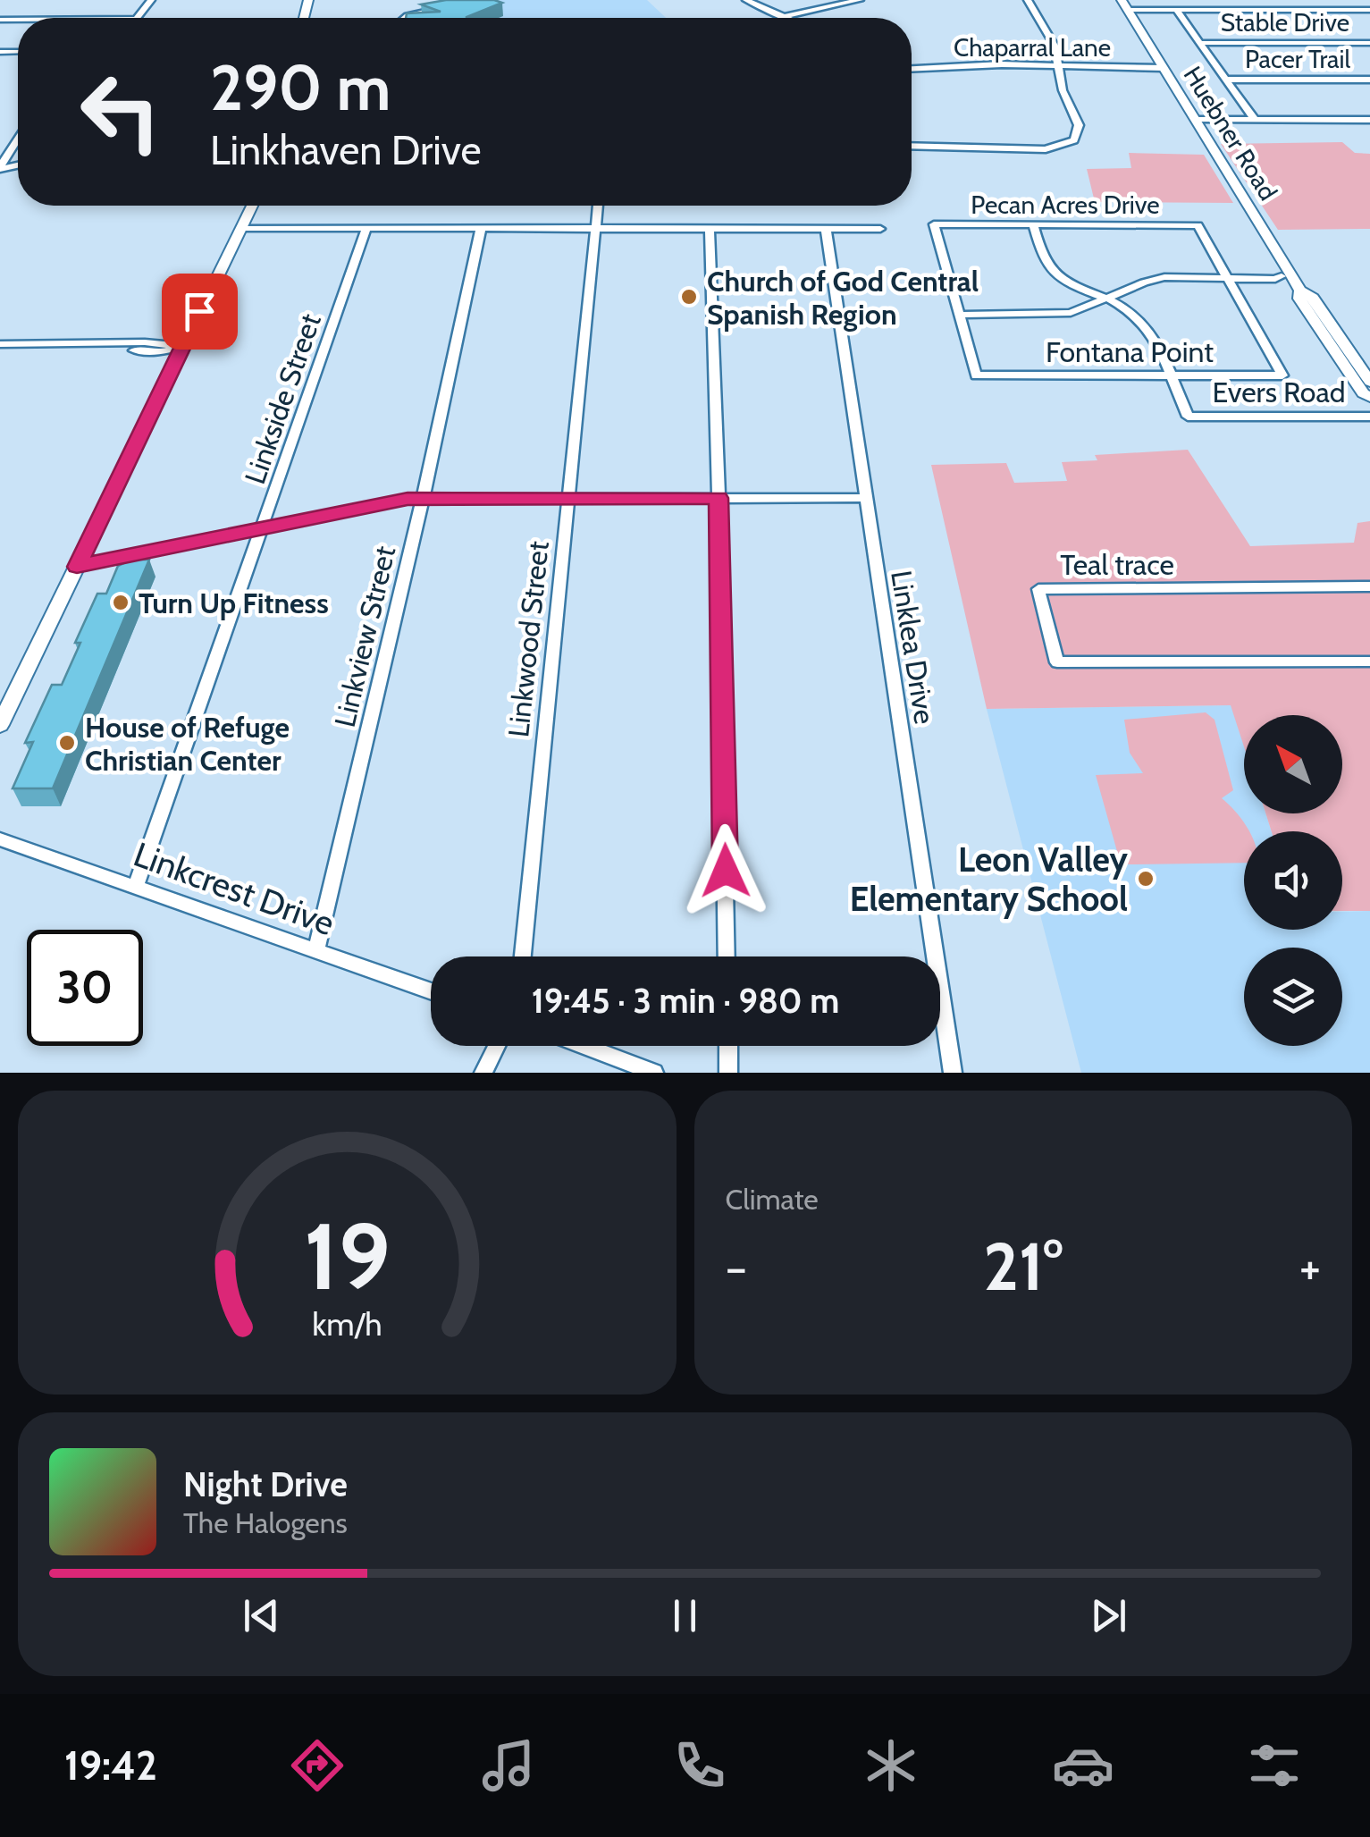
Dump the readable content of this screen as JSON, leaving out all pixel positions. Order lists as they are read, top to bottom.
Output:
{
  "streets": {
    "main road": ["Huebner Road"],
    "street": [
      "Stable Drive",
      "Chaparral Lane",
      "Pacer Trail",
      "Pecan Acres Drive",
      "Fontana Point",
      "Evers Road",
      "Linkside Street",
      "Teal trace",
      "Linkview Street",
      "Linkwood Street",
      "Linklea Drive",
      "Linkcrest Drive"
    ]
  },
  "crossings": [
    ["Chaparral Lane", "Huebner Road"],
    ["Pecan Acres Drive", "Fontana Point"],
    ["Fontana Point", "Evers Road"],
    ["Linkside Street", "Linkcrest Drive"],
    ["Linkview Street", "Linkcrest Drive"]
  ],
  "places": [
    "Church of God Central Spanish Region",
    "Turn Up Fitness",
    "House of Refuge Christian Center",
    "Leon Valley Elementary School"
  ],
  "north": "top left",
  "page": {
    "turn": ["290 m", "Linkhaven Drive"],
    "limit": "30",
    "trip": "19:45 · 3 min · 980 m",
    "tile": "Climate",
    "heat": ["−", "21°", "+"],
    "song": ["Night Drive", "The Halogens"],
    "tabs": "19:42",
    "gauge": ["19", "km/h"]
  }
}
